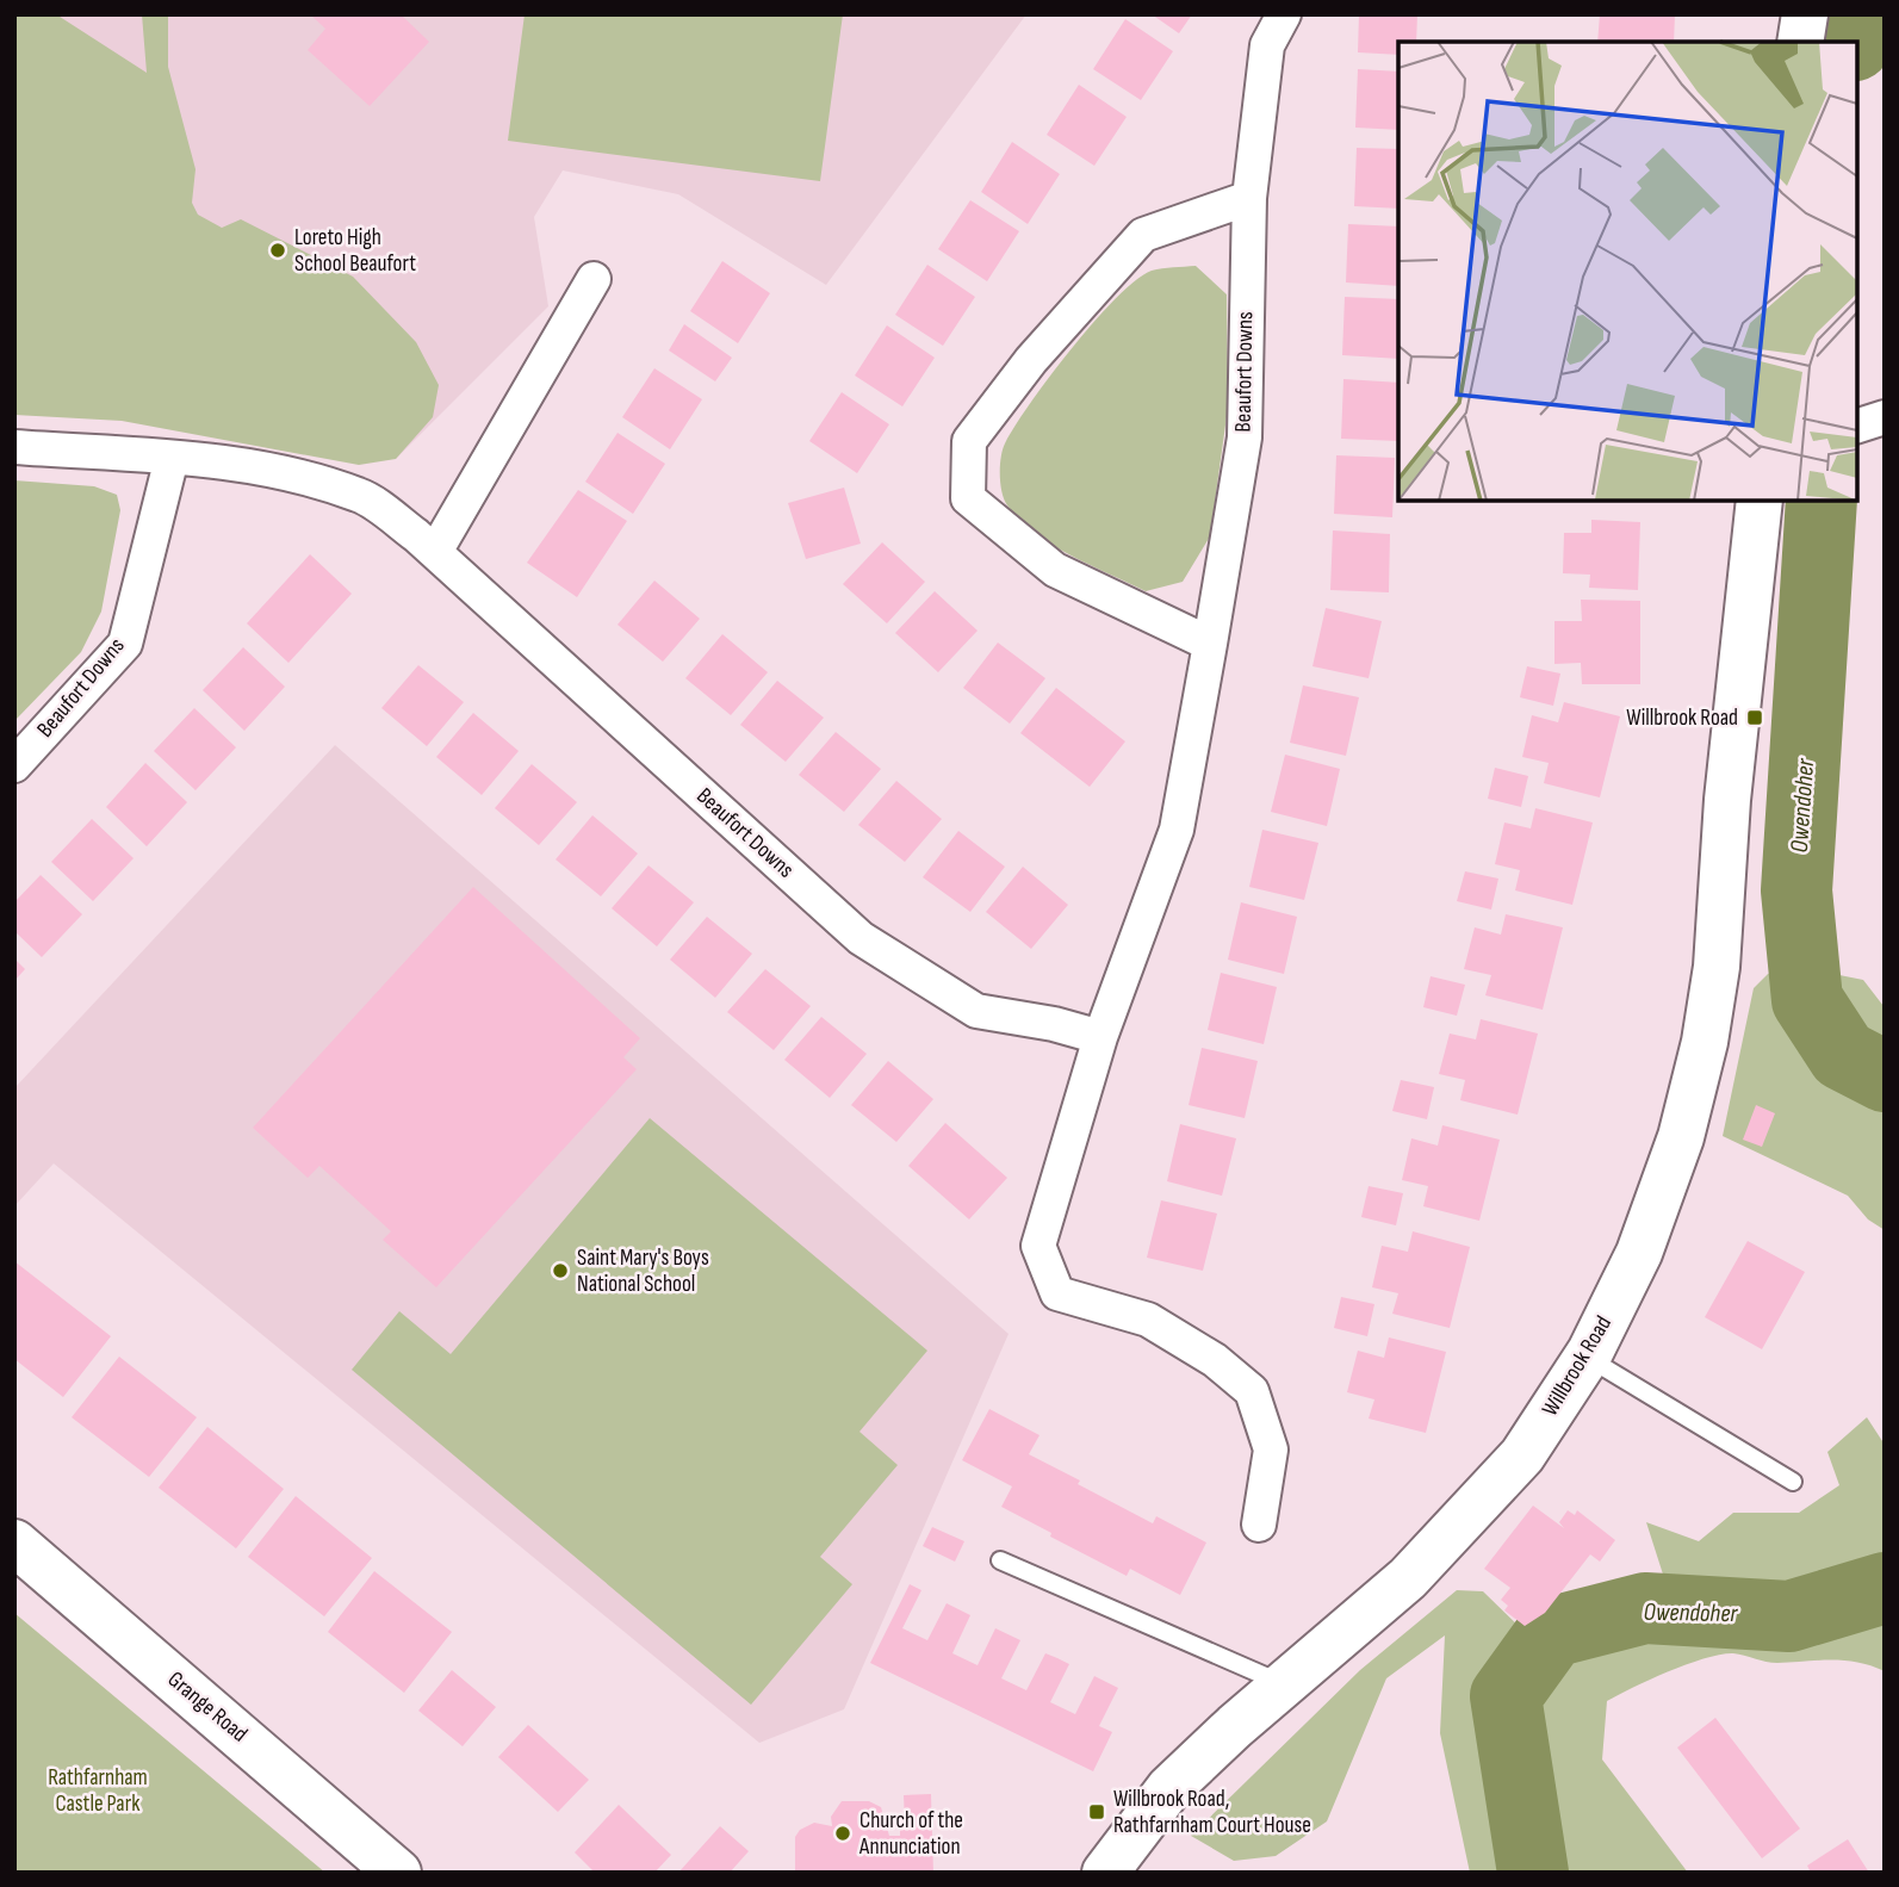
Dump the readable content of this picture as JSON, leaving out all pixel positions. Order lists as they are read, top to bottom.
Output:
{
  "streets": {
    "main road": ["Willbrook Road", "Grange Road"],
    "street": ["Beaufort Downs"]
  },
  "water": ["Owendoher"],
  "parks": ["Rathfarnham Castle Park"],
  "places": {
    "other": ["Loreto High School Beaufort", "Saint Mary's Boys National School", "Church of the Annunciation"],
    "transit": ["Willbrook Road", "Willbrook Road, Rathfarnham Court House"]
  }
}
